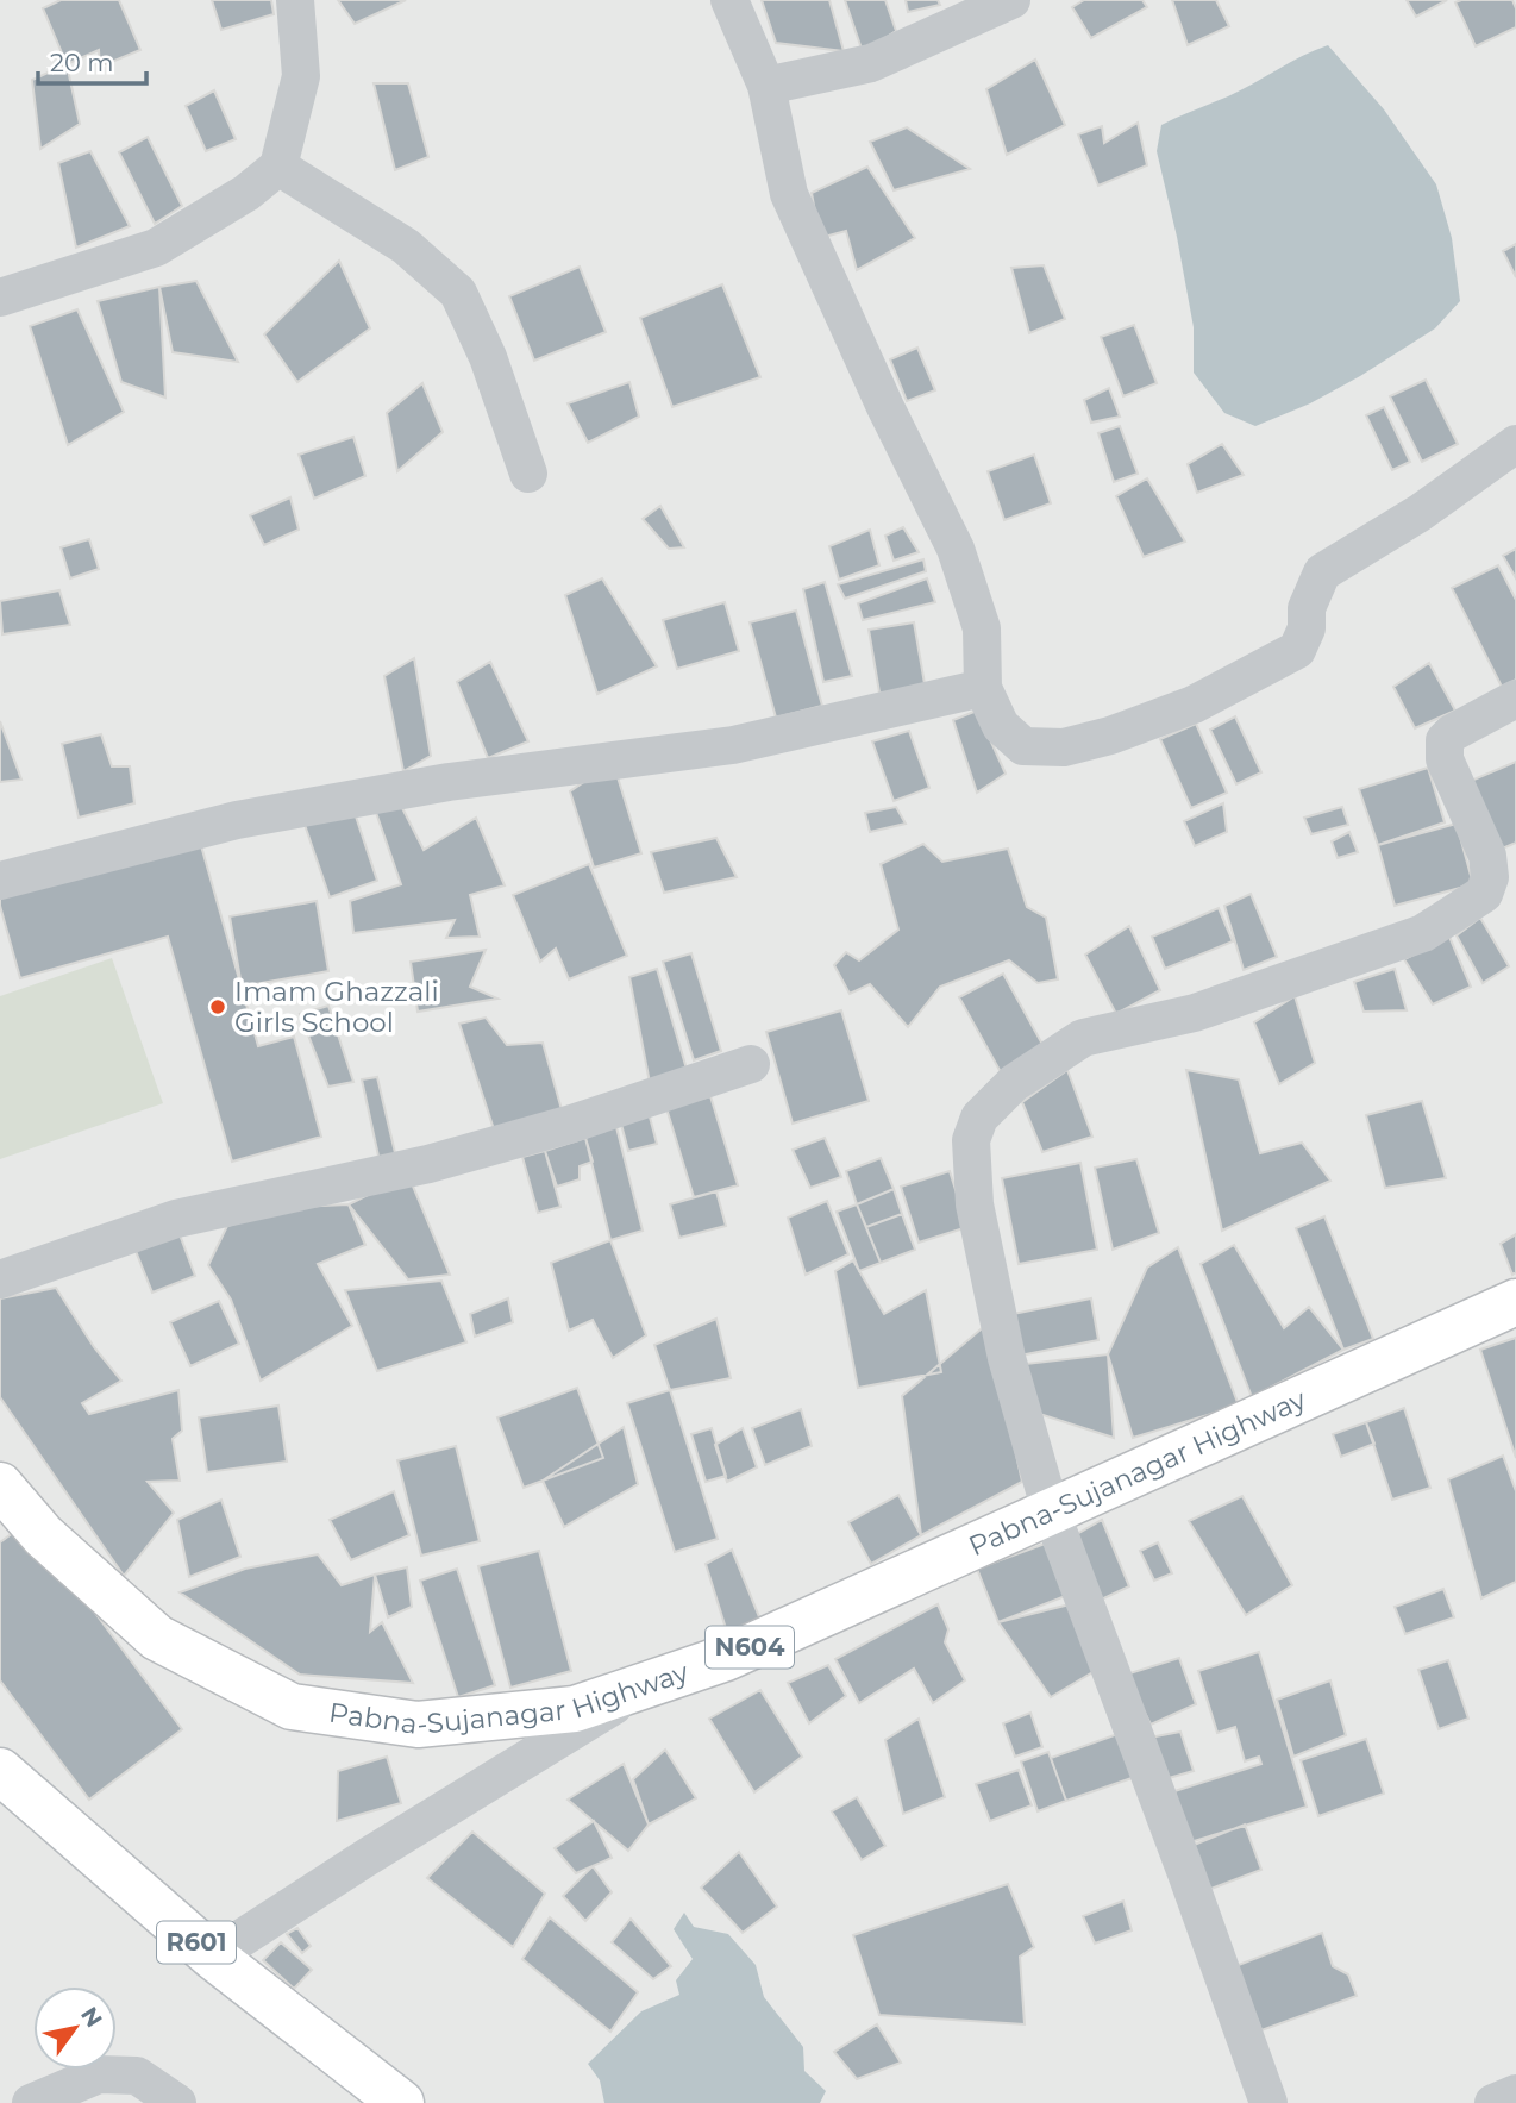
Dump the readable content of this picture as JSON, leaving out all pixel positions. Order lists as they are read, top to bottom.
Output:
{
  "streets": {
    "main road": ["Pabna-Sujanagar Highway", "N604", "R601"]
  },
  "places": ["Imam Ghazzali Girls School"],
  "scale_bar": "20 m",
  "north": "top right"
}
